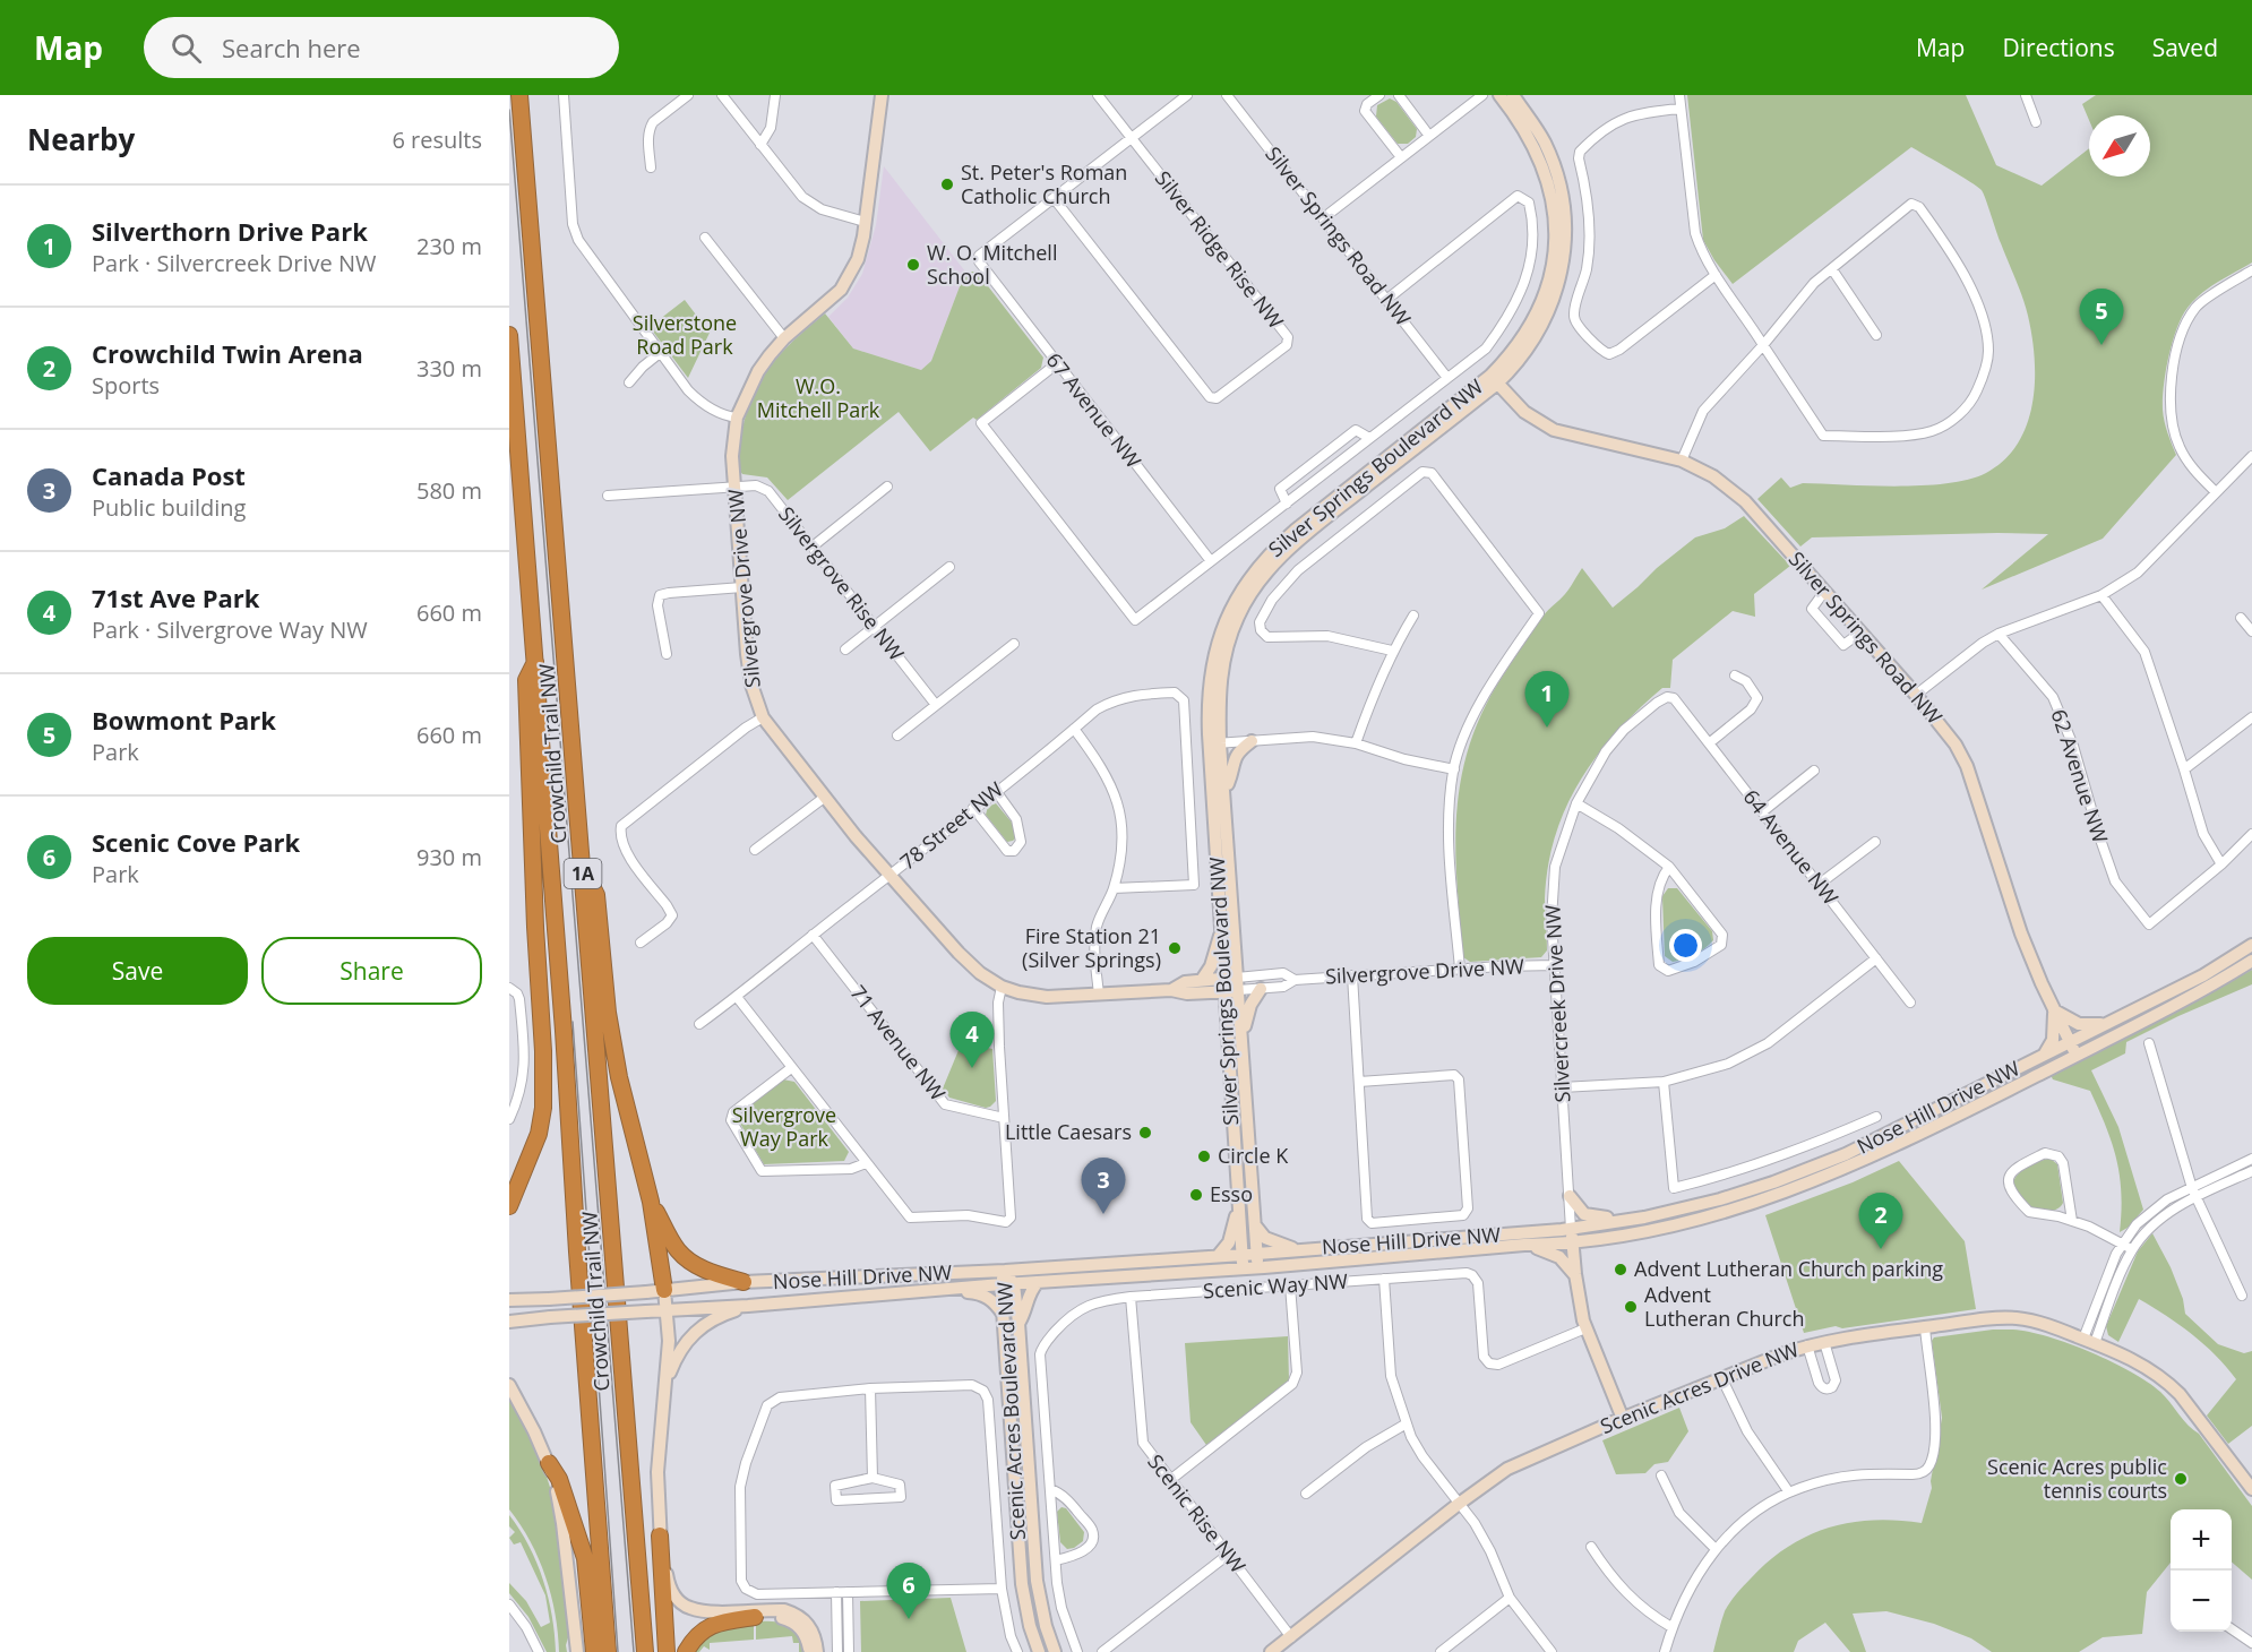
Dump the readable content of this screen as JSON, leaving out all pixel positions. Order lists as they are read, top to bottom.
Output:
{
  "streets": {
    "highway": ["Crowchild Trail NW", "1A"],
    "street": [
      "Silver Springs Road NW",
      "Silver Ridge Rise NW",
      "67 Avenue NW",
      "Silver Springs Boulevard NW",
      "Silvergrove Rise NW",
      "Silvergrove Drive NW",
      "62 Avenue NW",
      "78 Street NW",
      "64 Avenue NW",
      "Silvercreek Drive NW",
      "71 Avenue NW",
      "Nose Hill Drive NW",
      "Scenic Way NW",
      "Scenic Acres Drive NW",
      "Scenic Acres Boulevard NW",
      "Scenic Rise NW"
    ]
  },
  "crossings": [
    ["Silver Springs Road NW", "Silver Springs Boulevard NW"],
    ["Silver Springs Road NW", "Nose Hill Drive NW"],
    ["Silver Ridge Rise NW", "67 Avenue NW"],
    ["Silver Springs Boulevard NW", "Silvergrove Drive NW"],
    ["Silver Springs Boulevard NW", "Nose Hill Drive NW"],
    ["Silvergrove Rise NW", "Silvergrove Drive NW"],
    ["Silvergrove Drive NW", "78 Street NW"],
    ["Silvergrove Drive NW", "Silvercreek Drive NW"],
    ["78 Street NW", "71 Avenue NW"],
    ["64 Avenue NW", "Silvercreek Drive NW"],
    ["Silvercreek Drive NW", "Nose Hill Drive NW"],
    ["Nose Hill Drive NW", "Scenic Acres Boulevard NW"],
    ["Scenic Way NW", "Scenic Rise NW"],
    ["Scenic Acres Drive NW", "Scenic Rise NW"]
  ],
  "parks": ["Silverstone Road Park", "W.O. Mitchell Park", "Silvergrove Way Park"],
  "places": [
    "St. Peter's Roman Catholic Church",
    "W. O. Mitchell School",
    "Fire Station 21 (Silver Springs)",
    "Little Caesars",
    "Circle K",
    "Esso",
    "Advent Lutheran Church parking",
    "Advent Lutheran Church",
    "Scenic Acres public tennis courts"
  ],
  "north": "bottom left",
  "page": {
    "header": "Map",
    "search": "Search here",
    "nav": ["Map", "Directions", "Saved"],
    "heading": ["Nearby", "6 results"],
    "list": [
      {
        "mark": "1",
        "name": "Silverthorn Drive Park",
        "note": "Park · Silvercreek Drive NW",
        "value": "230 m"
      },
      {
        "mark": "2",
        "name": "Crowchild Twin Arena",
        "note": "Sports",
        "value": "330 m"
      },
      {
        "mark": "3",
        "name": "Canada Post",
        "note": "Public building",
        "value": "580 m"
      },
      {
        "mark": "4",
        "name": "71st Ave Park",
        "note": "Park · Silvergrove Way NW",
        "value": "660 m"
      },
      {
        "mark": "5",
        "name": "Bowmont Park",
        "note": "Park",
        "value": "660 m"
      },
      {
        "mark": "6",
        "name": "Scenic Cove Park",
        "note": "Park",
        "value": "930 m"
      }
    ],
    "pins": [
      "5",
      "1",
      "4",
      "3",
      "2",
      "6"
    ],
    "buttons": ["Save", "Share"],
    "map_buttons": ["+", "−"]
  }
}
